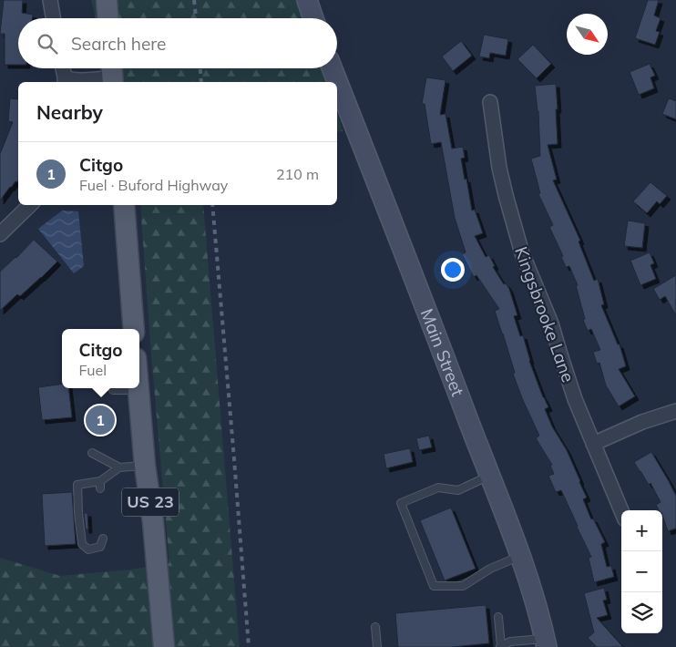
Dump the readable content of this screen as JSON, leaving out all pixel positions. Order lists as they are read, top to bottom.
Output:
{
  "streets": {
    "main road": ["US 23"],
    "street": ["Kingsbrooke Lane", "Main Street"]
  },
  "north": "bottom right",
  "page": {
    "search": "Search here",
    "heading": "Nearby",
    "list": [
      {
        "mark": "1",
        "name": "Citgo",
        "note": "Fuel · Buford Highway",
        "value": "210 m"
      }
    ],
    "popup": ["Citgo", "Fuel"],
    "pins": "1",
    "map_buttons": ["+", "−"]
  }
}
